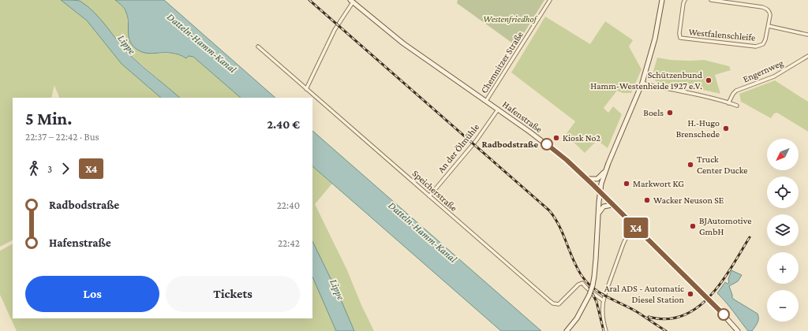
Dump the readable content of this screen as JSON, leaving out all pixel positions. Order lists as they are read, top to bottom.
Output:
{
  "streets": {
    "street": [
      "Westfalenschleife",
      "Chemnitzer Straße",
      "Engernweg",
      "Hafenstraße",
      "An der Ölmühle",
      "Speicherstraße"
    ]
  },
  "crossings": [
    ["Chemnitzer Straße", "Hafenstraße"],
    ["Hafenstraße", "An der Ölmühle"],
    ["An der Ölmühle", "Speicherstraße"]
  ],
  "water": ["Datteln-Hamm-Kanal", "Lippe"],
  "parks": ["Westenfriedhof"],
  "places": [
    "Schützenbund Hamm-Westenheide 1927 e.V.",
    "Boels",
    "H.-Hugo Brenschede",
    "Kiosk No2",
    "Radbodstraße",
    "Truck Center Ducke",
    "Markwort KG",
    "Wacker Neuson SE",
    "BJAutomotive GmbH",
    "Aral ADS - Automatic Diesel Station"
  ],
  "lines": ["bus line X4"],
  "north": "bottom left",
  "page": {
    "on_map": "X4",
    "heading": ["5 Min.", "22:37 – 22:42 · Bus", "2.40 €"],
    "map_buttons": ["+", "−"],
    "legs": ["3", "X4"],
    "list": [
      {
        "name": "Radbodstraße",
        "value": "22:40"
      },
      {
        "name": "Hafenstraße",
        "value": "22:42"
      }
    ],
    "buttons": ["Los", "Tickets"]
  }
}
